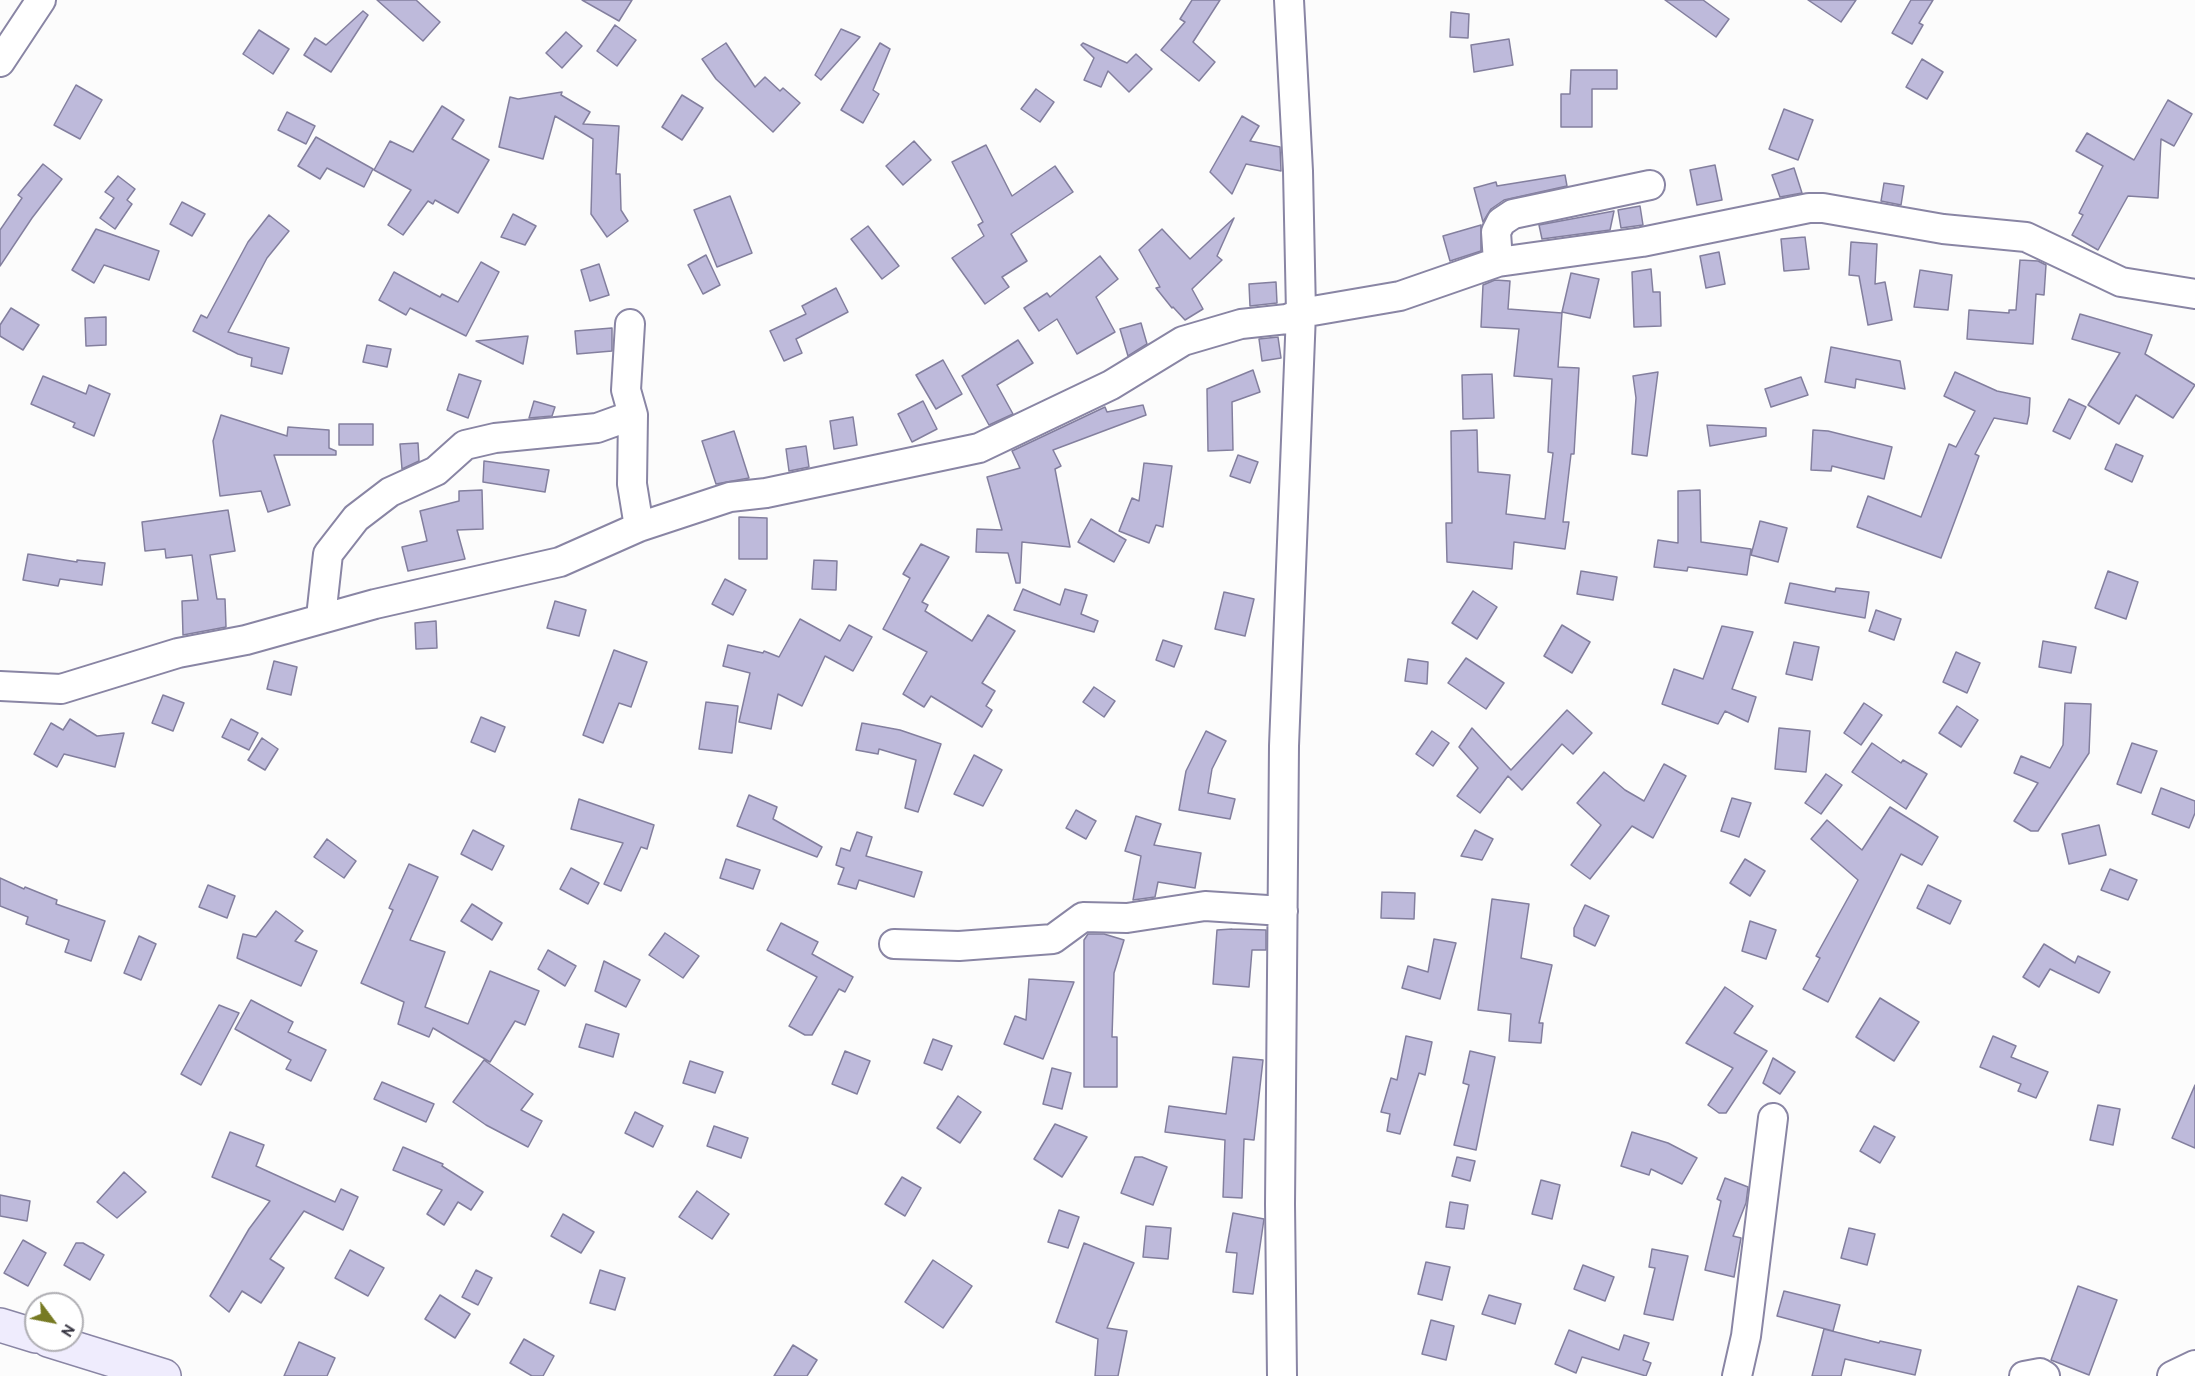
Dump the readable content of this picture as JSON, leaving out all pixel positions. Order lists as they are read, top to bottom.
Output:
{
  "north": "bottom right"
}
